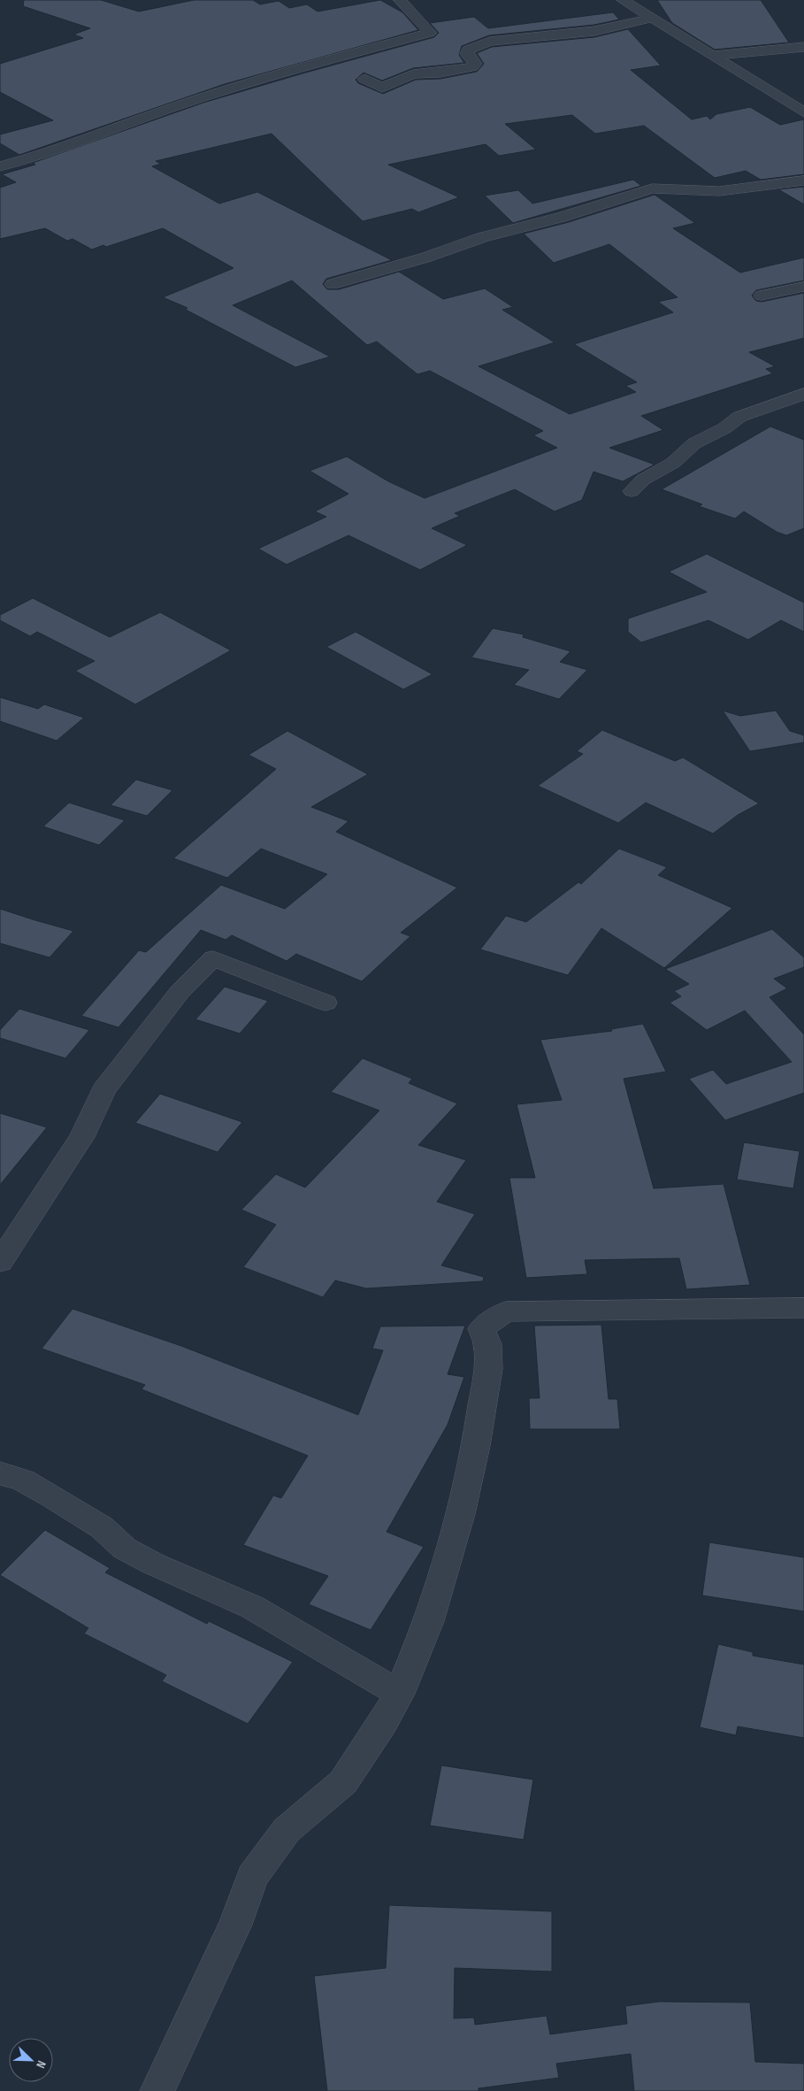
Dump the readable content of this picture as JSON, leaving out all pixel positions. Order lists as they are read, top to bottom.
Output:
{
  "north": "bottom right"
}
